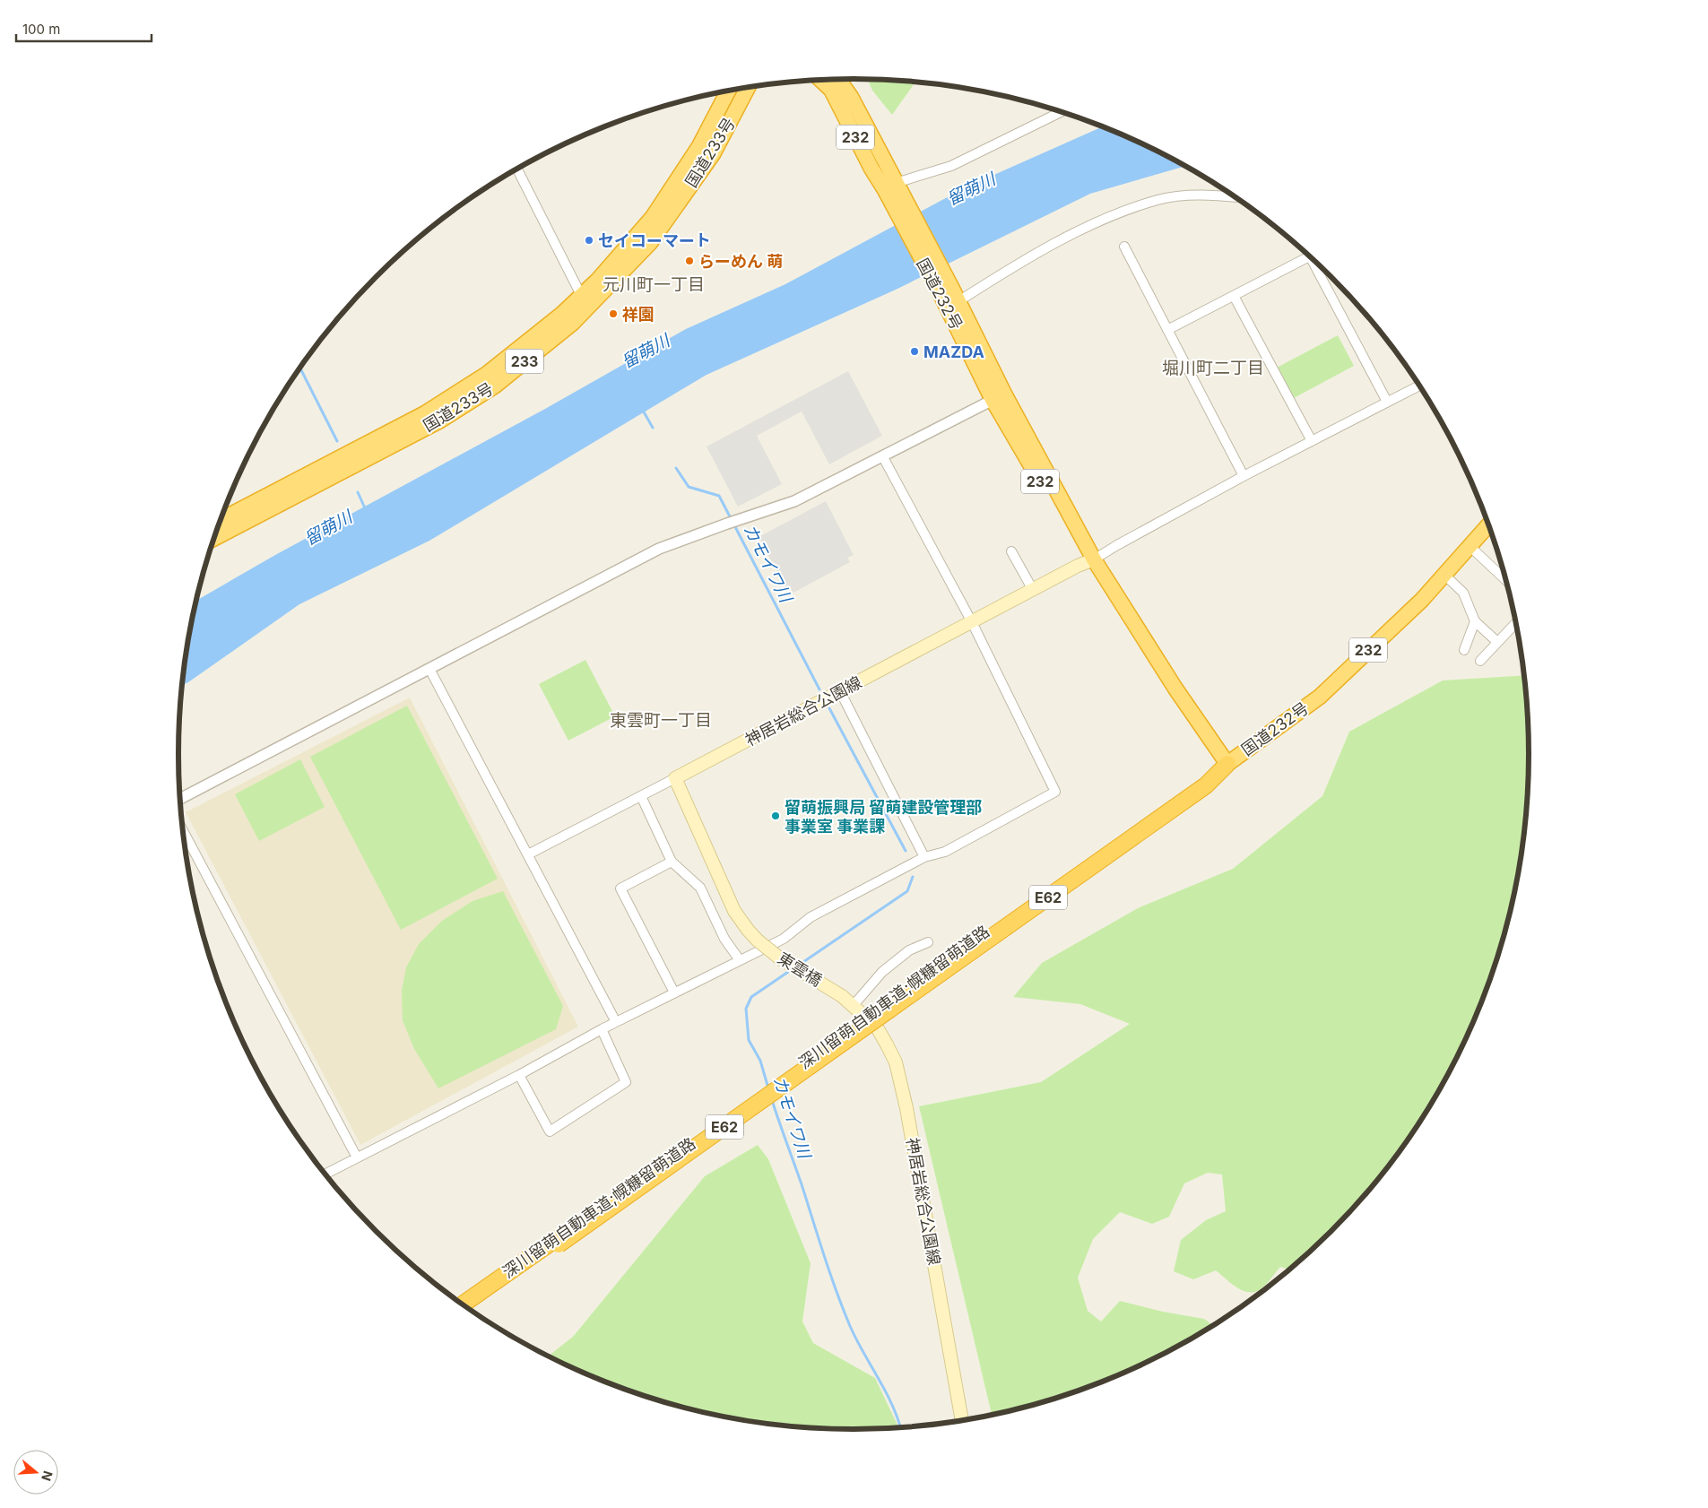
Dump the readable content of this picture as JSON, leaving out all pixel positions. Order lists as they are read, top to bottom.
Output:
{
  "streets": {
    "highway": [
      "232",
      "国道233号",
      "国道232号",
      "233",
      "E62",
      "深川留萌自動車道;幌糠留萌道路"
    ],
    "main road": ["神居岩総合公園線", "東雲橋"]
  },
  "crossings": [
    ["国道232号", "神居岩総合公園線"],
    ["国道232号", "深川留萌自動車道;幌糠留萌道路"],
    ["神居岩総合公園線", "東雲橋"]
  ],
  "districts": ["元川町一丁目", "堀川町二丁目", "東雲町一丁目"],
  "water": ["留萌川", "カモイワ川"],
  "places": [
    "セイコーマート",
    "らーめん 萌",
    "祥園",
    "MAZDA",
    "留萌振興局 留萌建設管理部 事業室 事業課"
  ],
  "scale_bar": "100 m",
  "north": "right"
}
